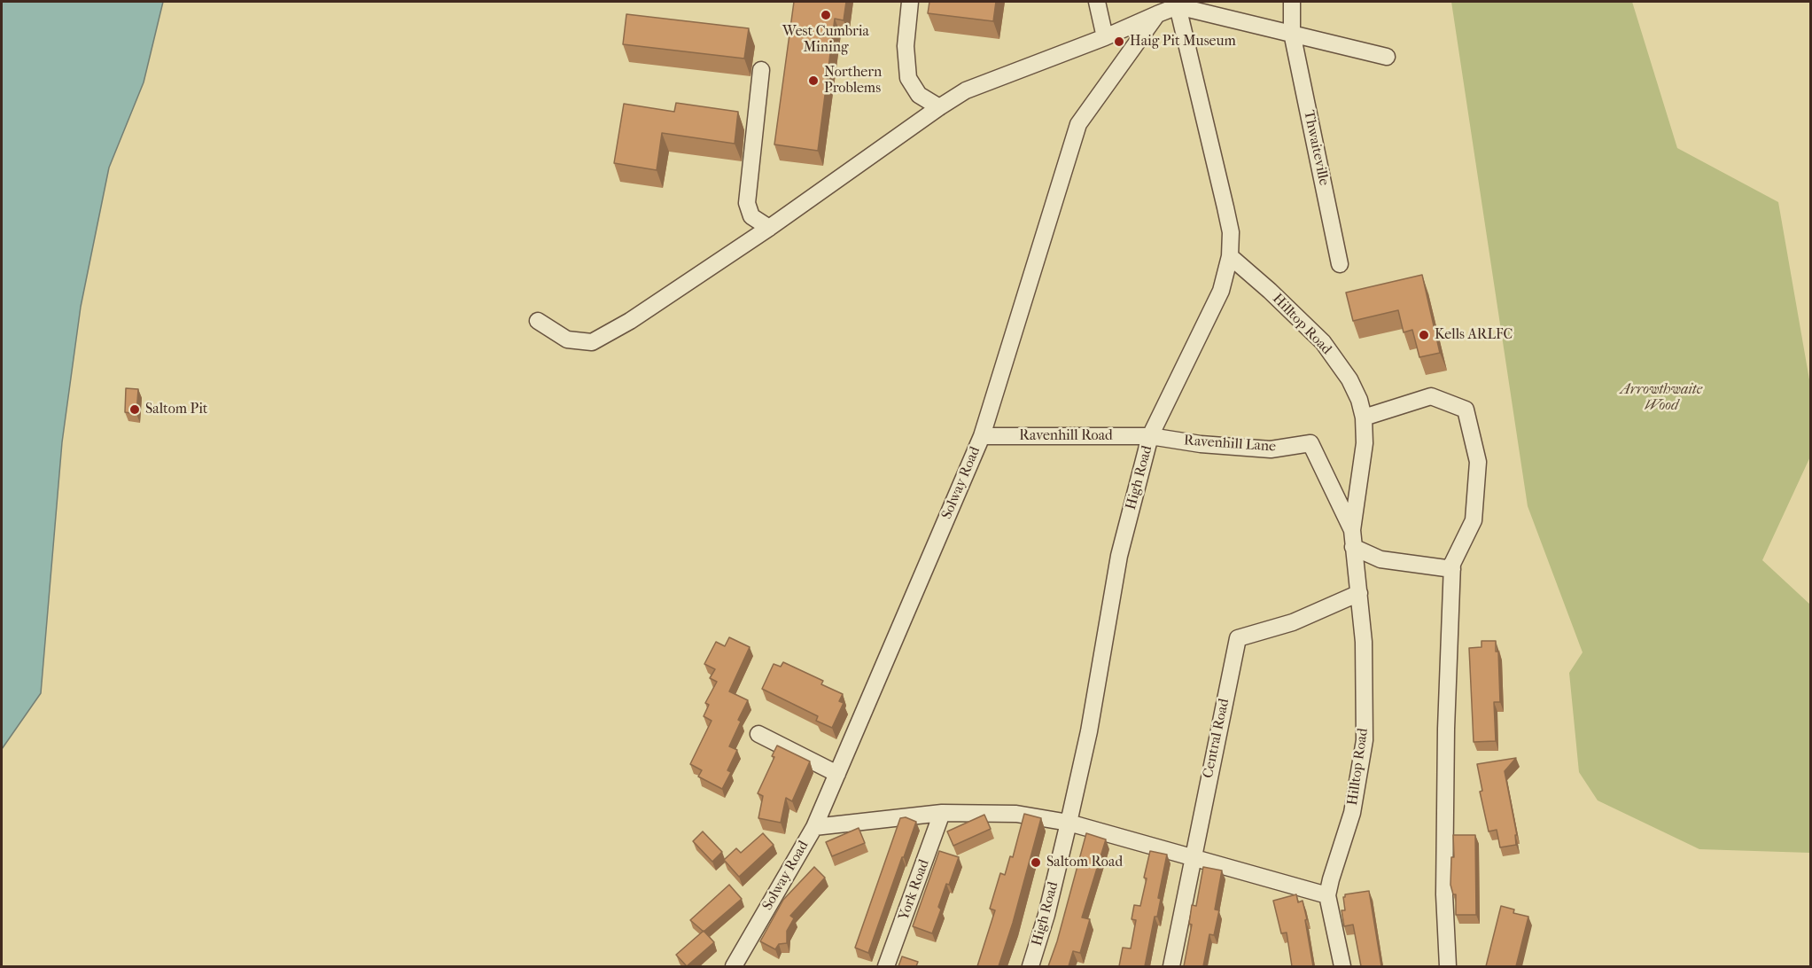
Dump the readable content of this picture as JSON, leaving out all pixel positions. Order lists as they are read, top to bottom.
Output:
{
  "streets": {
    "street": [
      "Thwaiteville",
      "Hilltop Road",
      "Ravenhill Road",
      "Ravenhill Lane",
      "High Road",
      "Solway Road",
      "Central Road",
      "York Road"
    ]
  },
  "crossings": [
    ["Hilltop Road", "Ravenhill Lane"],
    ["Hilltop Road", "High Road"],
    ["Hilltop Road", "Central Road"],
    ["Ravenhill Road", "Ravenhill Lane"],
    ["Ravenhill Road", "High Road"],
    ["Ravenhill Road", "Solway Road"],
    ["Ravenhill Lane", "High Road"]
  ],
  "parks": ["Arrowthwaite Wood"],
  "places": [
    "West Cumbria Mining",
    "Haig Pit Museum",
    "Northern Problems",
    "Kells ARLFC",
    "Saltom Pit",
    "Saltom Road"
  ]
}
